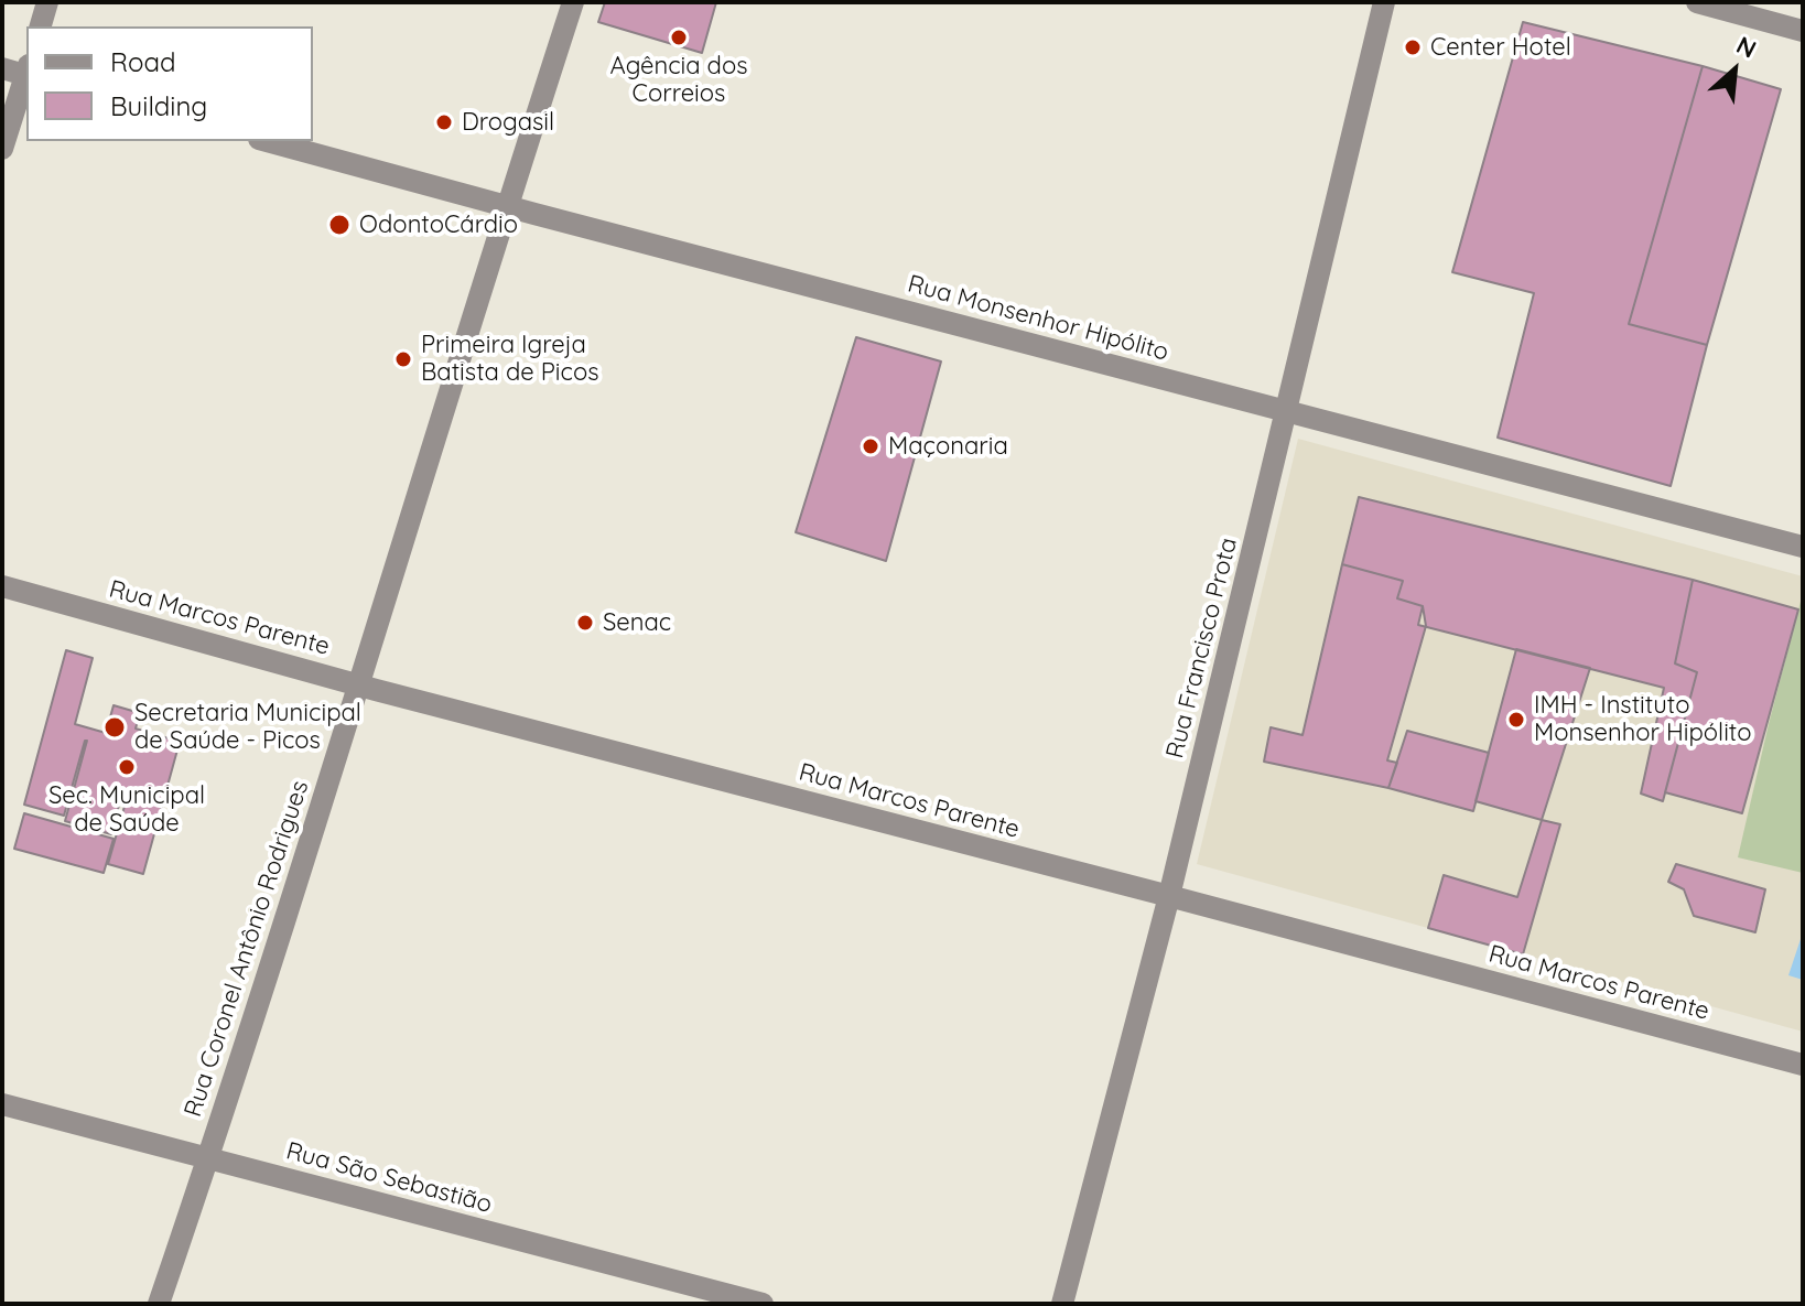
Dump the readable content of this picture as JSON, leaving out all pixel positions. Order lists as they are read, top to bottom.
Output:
{
  "streets": {
    "street": [
      "Rua Monsenhor Hipólito",
      "Rua Marcos Parente",
      "Rua Francisco Prota",
      "Rua Coronel Antônio Rodrigues",
      "Rua São Sebastião"
    ]
  },
  "crossings": [
    ["Rua Monsenhor Hipólito", "Rua Francisco Prota"],
    ["Rua Monsenhor Hipólito", "Rua Coronel Antônio Rodrigues"],
    ["Rua Marcos Parente", "Rua Francisco Prota"],
    ["Rua Marcos Parente", "Rua Coronel Antônio Rodrigues"],
    ["Rua Coronel Antônio Rodrigues", "Rua São Sebastião"]
  ],
  "places": [
    "Agência dos Correios",
    "Center Hotel",
    "Drogasil",
    "OdontoCárdio",
    "Primeira Igreja Batista de Picos",
    "Maçonaria",
    "Senac",
    "IMH - Instituto Monsenhor Hipólito",
    "Secretaria Municipal de Saúde - Picos",
    "Sec. Municipal de Saúde"
  ],
  "legend": ["Road", "Building"],
  "north": "top right"
}
